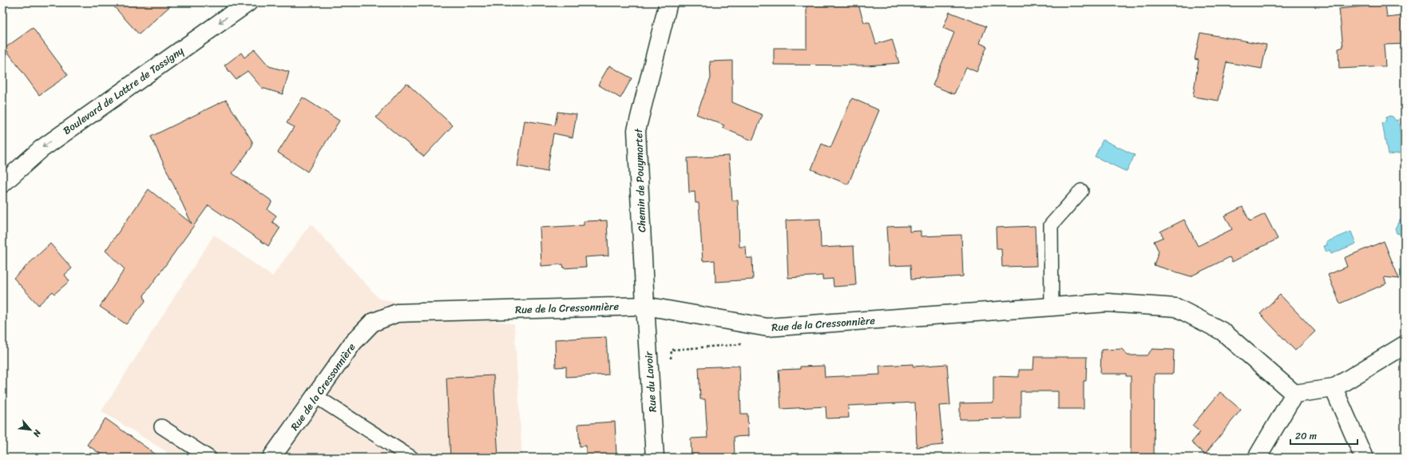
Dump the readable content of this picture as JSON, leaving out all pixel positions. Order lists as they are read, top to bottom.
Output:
{
  "streets": {
    "street": [
      "Boulevard de Lattre de Tassigny",
      "Chemin de Pouymartet",
      "Rue de la Cressonnière",
      "Rue du Lavoir"
    ]
  },
  "crossings": [
    ["Chemin de Pouymartet", "Rue de la Cressonnière"],
    ["Chemin de Pouymartet", "Rue du Lavoir"],
    ["Rue de la Cressonnière", "Rue du Lavoir"]
  ],
  "one_way": ["Boulevard de Lattre de Tassigny"],
  "scale_bar": "20 m",
  "north": "bottom right"
}
